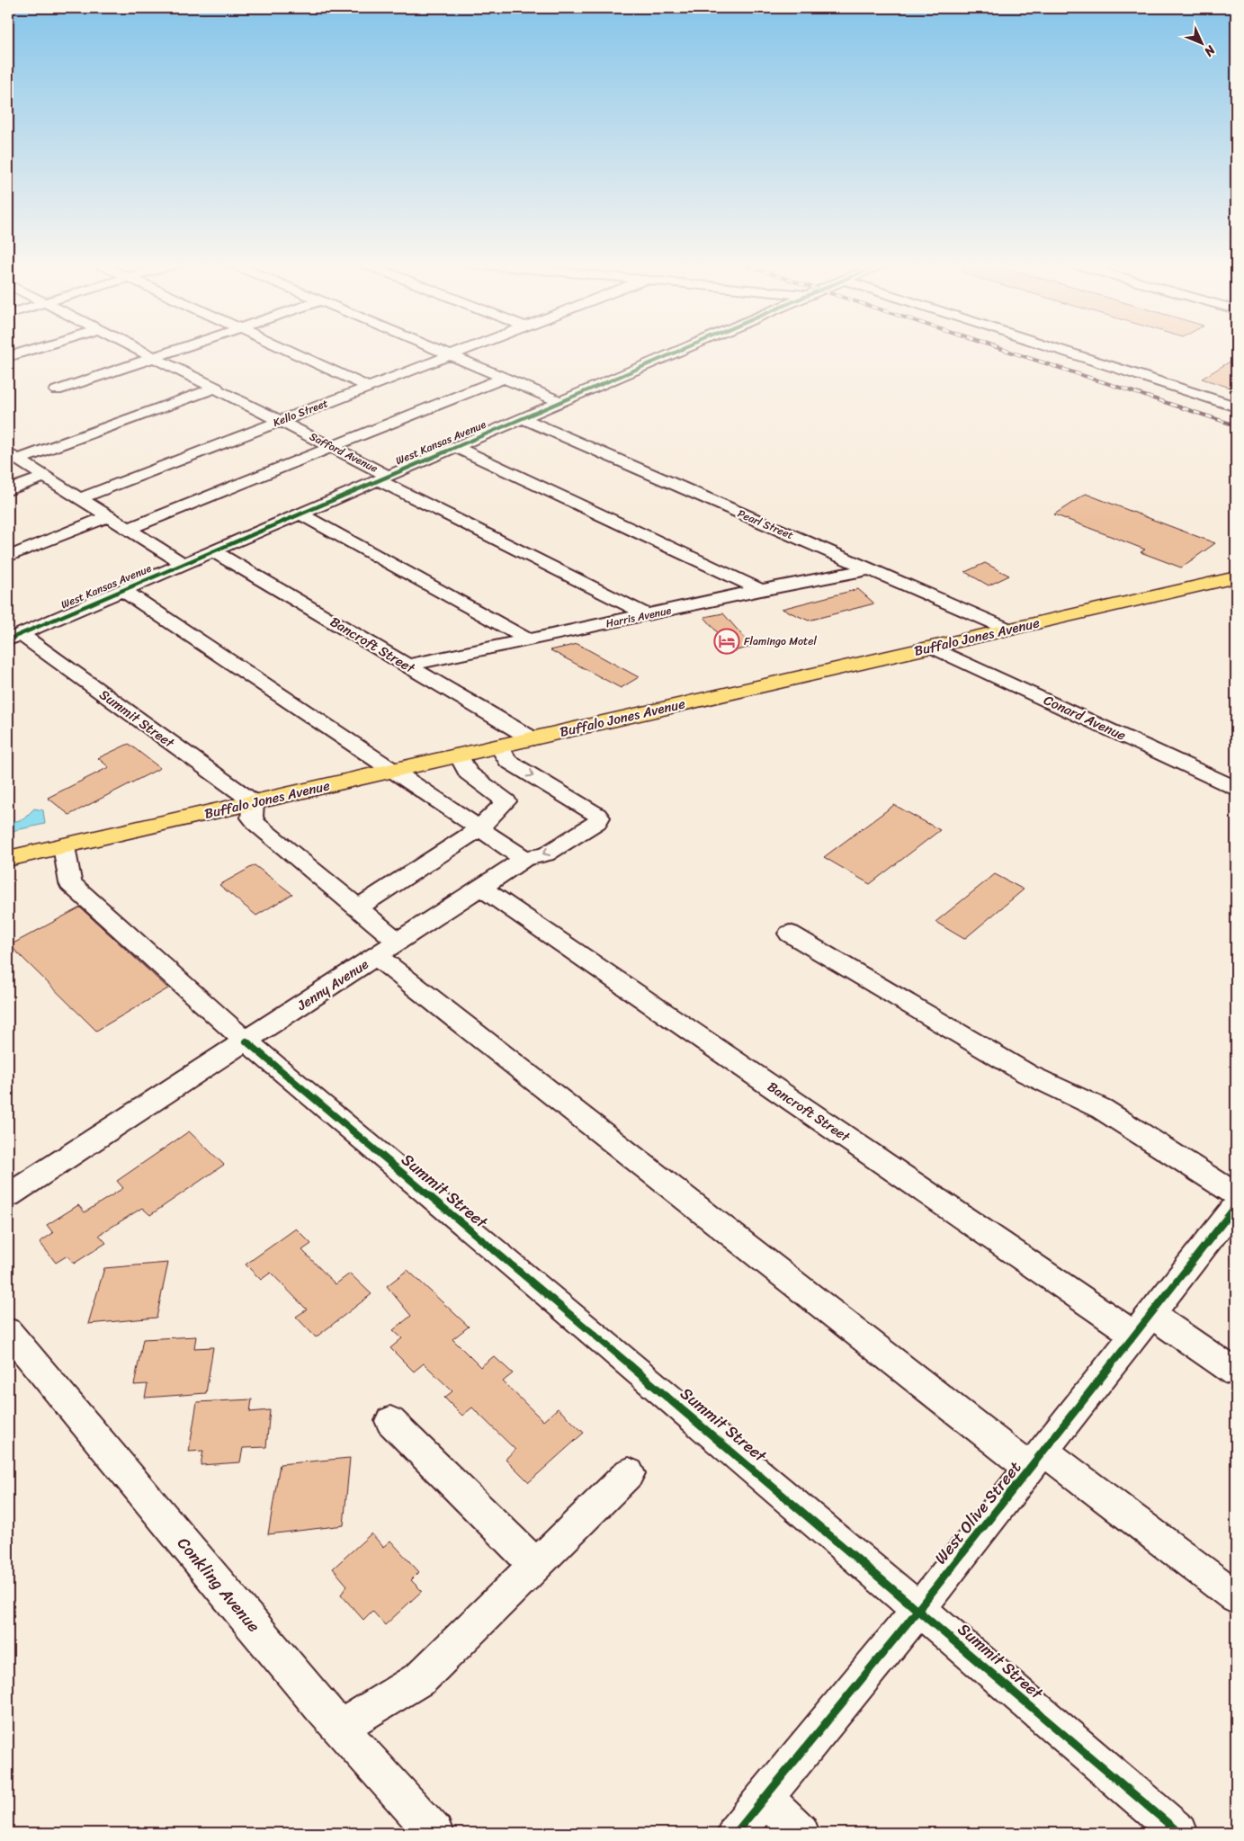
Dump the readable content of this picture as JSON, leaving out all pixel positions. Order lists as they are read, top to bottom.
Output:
{
  "streets": {
    "main road": ["Buffalo Jones Avenue"],
    "street": [
      "Kello Street",
      "West Kansas Avenue",
      "Safford Avenue",
      "Pearl Street",
      "Harris Avenue",
      "Bancroft Street",
      "Conard Avenue",
      "Summit Street",
      "Jenny Avenue",
      "West Olive Street",
      "Conkling Avenue"
    ]
  },
  "crossings": [
    ["Kello Street", "Safford Avenue"],
    ["West Kansas Avenue", "Safford Avenue"],
    ["West Kansas Avenue", "Pearl Street"],
    ["West Kansas Avenue", "Bancroft Street"],
    ["West Kansas Avenue", "Summit Street"],
    ["Safford Avenue", "Harris Avenue"],
    ["Pearl Street", "Harris Avenue"],
    ["Pearl Street", "Buffalo Jones Avenue"],
    ["Harris Avenue", "Bancroft Street"],
    ["Buffalo Jones Avenue", "Bancroft Street"],
    ["Buffalo Jones Avenue", "Conard Avenue"],
    ["Buffalo Jones Avenue", "Summit Street"],
    ["Buffalo Jones Avenue", "Jenny Avenue"],
    ["Bancroft Street", "Jenny Avenue"],
    ["Bancroft Street", "West Olive Street"],
    ["Summit Street", "Jenny Avenue"],
    ["Summit Street", "West Olive Street"]
  ],
  "places": {
    "hotel": ["Flamingo Motel"]
  },
  "north": "bottom right"
}
